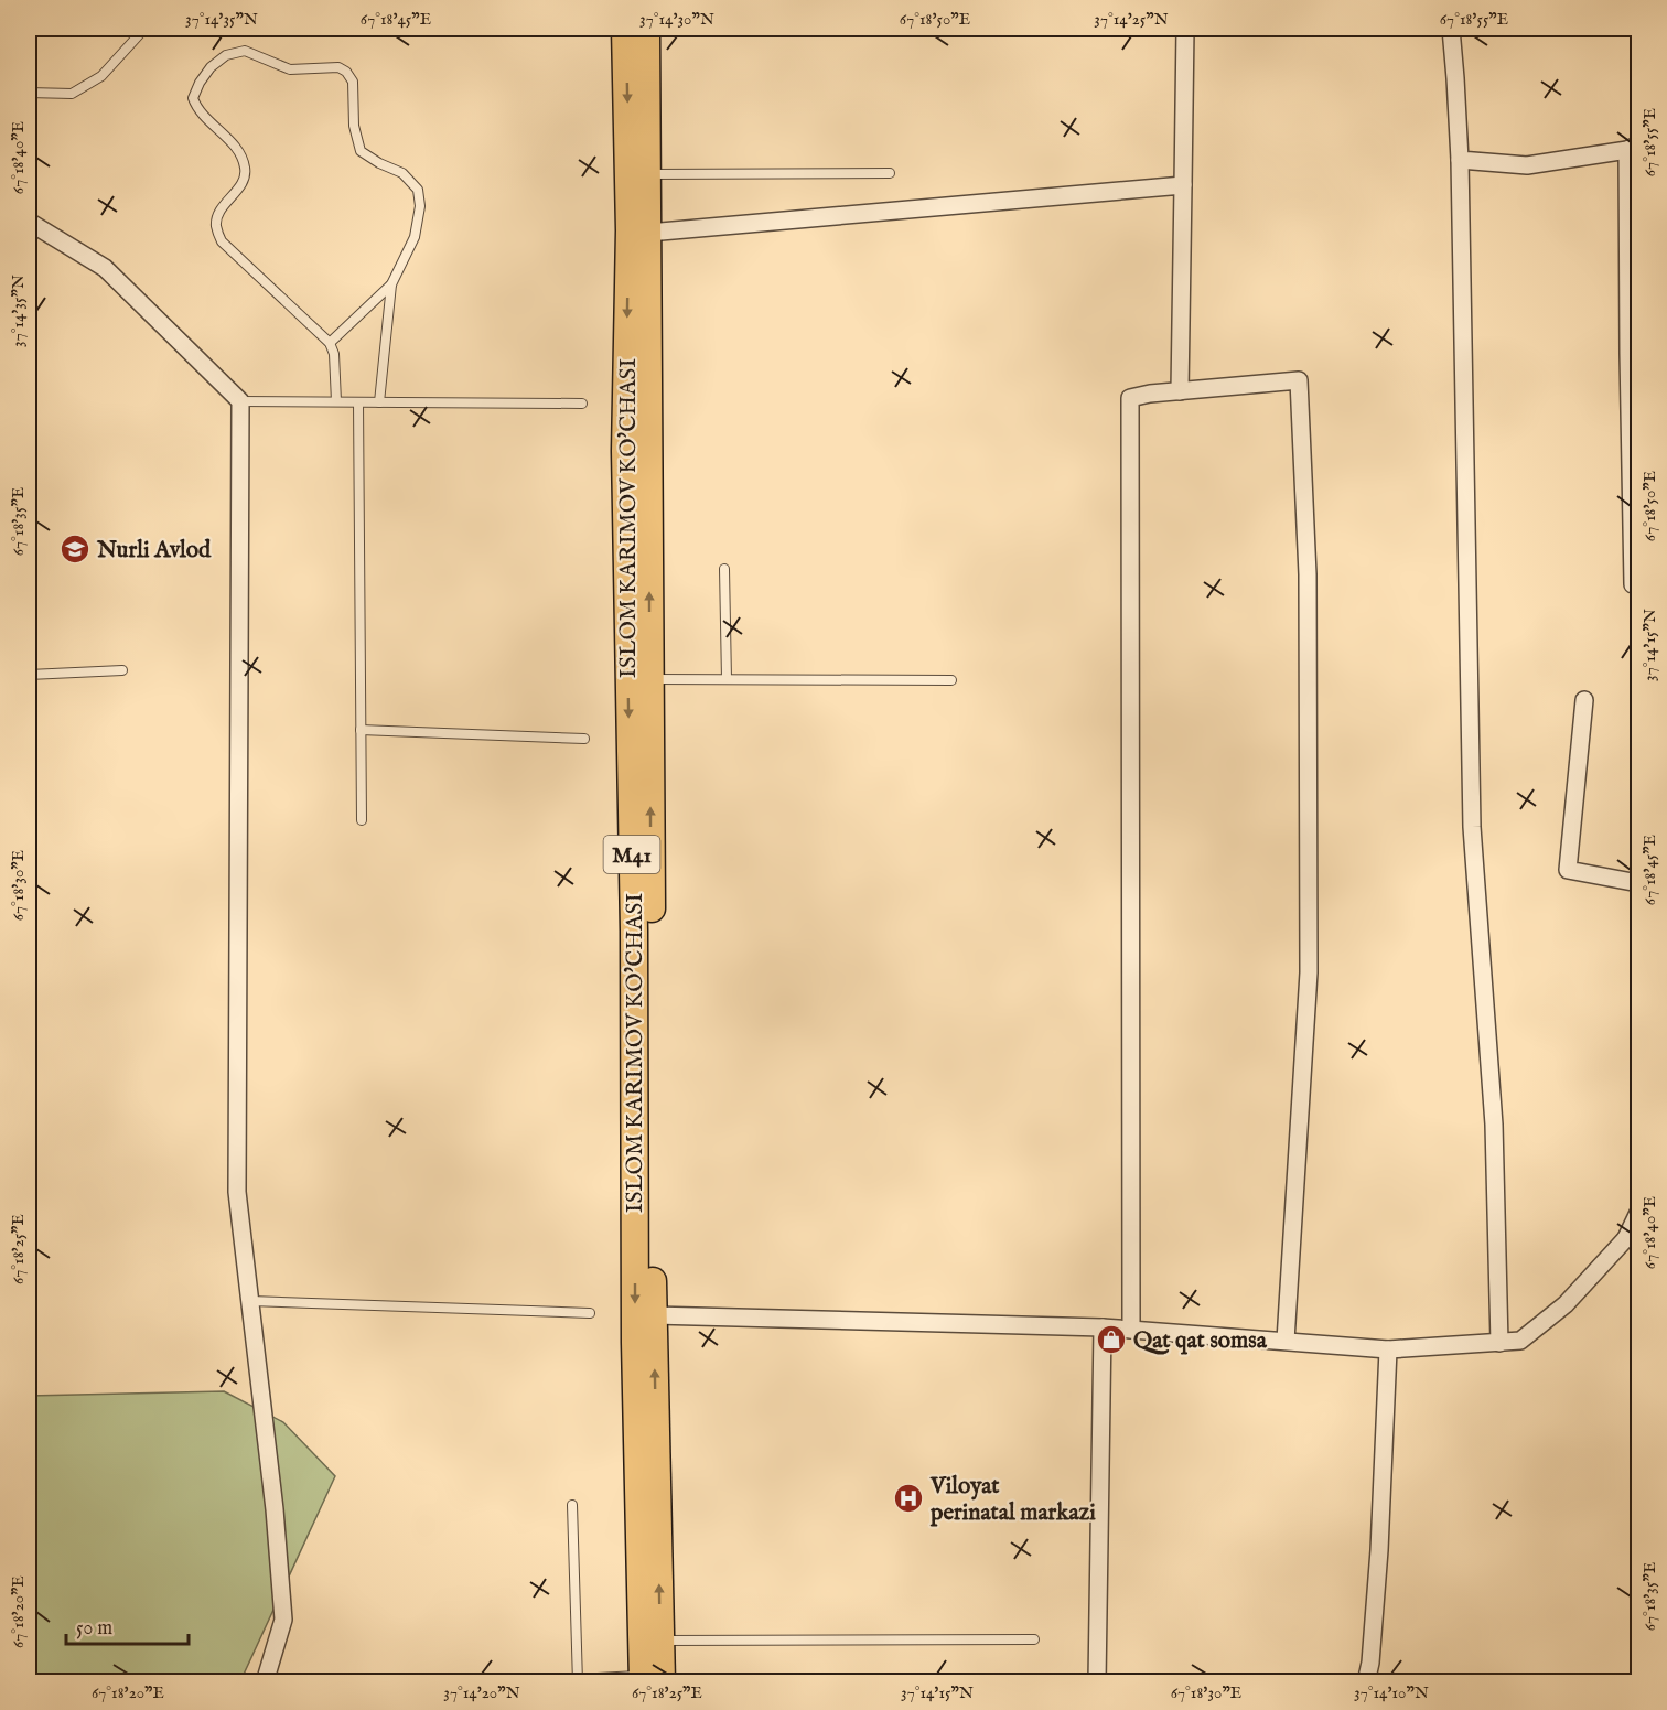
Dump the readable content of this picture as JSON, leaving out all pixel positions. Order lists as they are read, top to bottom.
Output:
{
  "streets": {
    "main road": ["ISLOM KARIMOV KO'CHASI", "M41"]
  },
  "places": {
    "school or university": ["Nurli Avlod"],
    "shop": ["Qat qat somsa"],
    "hospital": ["Viloyat perinatal markazi"]
  },
  "scale_bar": "50 m",
  "coordinates": [
    "37°14'35\"N",
    "67°18'45\"E",
    "37°14'30\"N",
    "67°18'50\"E",
    "37°14'25\"N",
    "67°18'55\"E",
    "67°18'40\"E",
    "67°18'35\"E",
    "37°14'15\"N",
    "67°18'30\"E",
    "67°18'25\"E",
    "67°18'20\"E",
    "37°14'20\"N",
    "37°14'10\"N"
  ]
}
